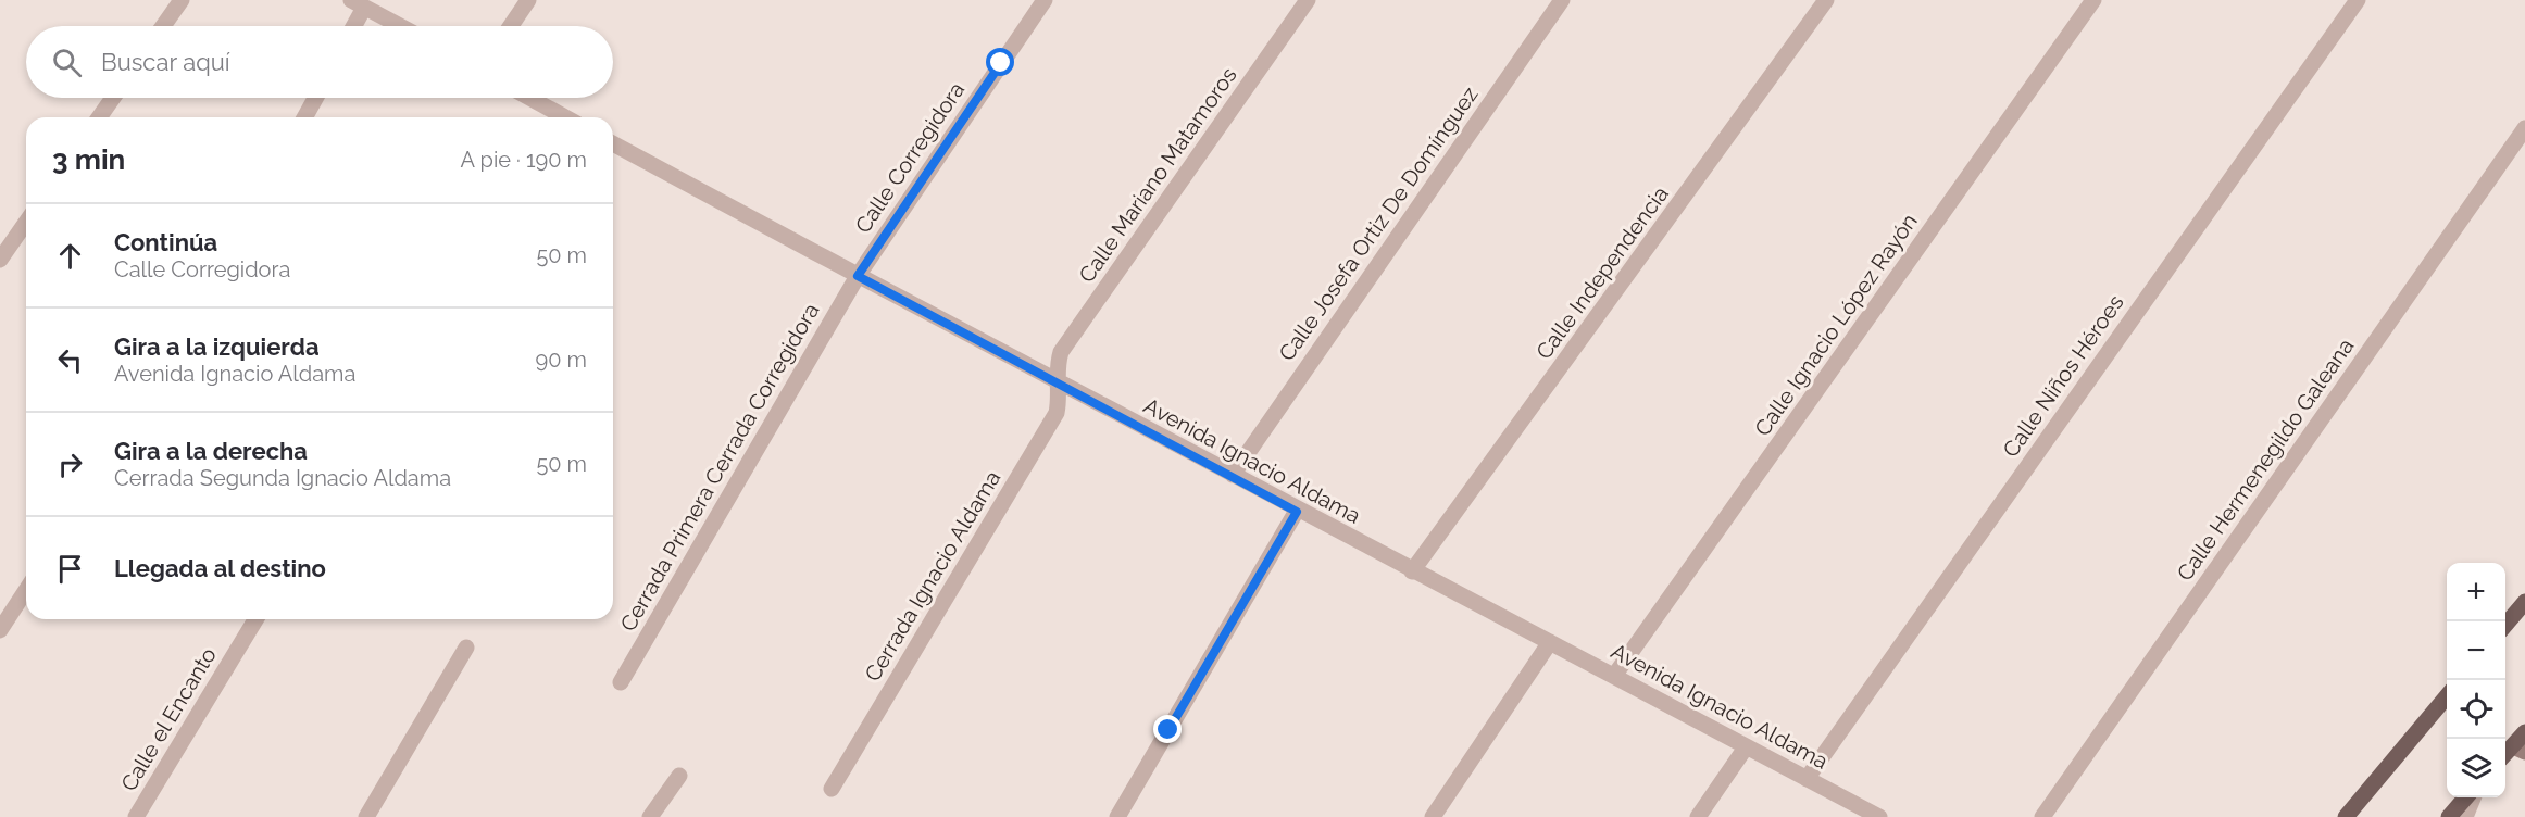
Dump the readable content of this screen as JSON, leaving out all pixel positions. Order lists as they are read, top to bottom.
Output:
{
  "streets": {
    "street": [
      "Calle Corregidora",
      "Calle Mariano Matamoros",
      "Calle Josefa Ortiz De Domínguez",
      "Calle Independencia",
      "Calle Ignacio López Rayón",
      "Calle Niños Héroes",
      "Calle Hermenegildo Galeana",
      "Avenida Ignacio Aldama",
      "Cerrada Primera Cerrada Corregidora",
      "Cerrada Ignacio Aldama",
      "Calle el Encanto"
    ]
  },
  "crossings": [
    ["Calle Corregidora", "Avenida Ignacio Aldama"],
    ["Calle Corregidora", "Cerrada Primera Cerrada Corregidora"],
    ["Calle Mariano Matamoros", "Avenida Ignacio Aldama"],
    ["Calle Mariano Matamoros", "Cerrada Ignacio Aldama"],
    ["Calle Josefa Ortiz De Domínguez", "Avenida Ignacio Aldama"],
    ["Calle Independencia", "Avenida Ignacio Aldama"],
    ["Calle Ignacio López Rayón", "Avenida Ignacio Aldama"],
    ["Calle Niños Héroes", "Avenida Ignacio Aldama"],
    ["Avenida Ignacio Aldama", "Cerrada Primera Cerrada Corregidora"],
    ["Avenida Ignacio Aldama", "Cerrada Ignacio Aldama"]
  ],
  "page": {
    "search": "Buscar aquí",
    "heading": ["3 min", "A pie · 190 m"],
    "list": [
      ["Continúa", "Calle Corregidora", "50 m"],
      ["Gira a la izquierda", "Avenida Ignacio Aldama", "90 m"],
      ["Gira a la derecha", "Cerrada Segunda Ignacio Aldama", "50 m"],
      "Llegada al destino"
    ],
    "map_buttons": ["+", "−"]
  }
}
